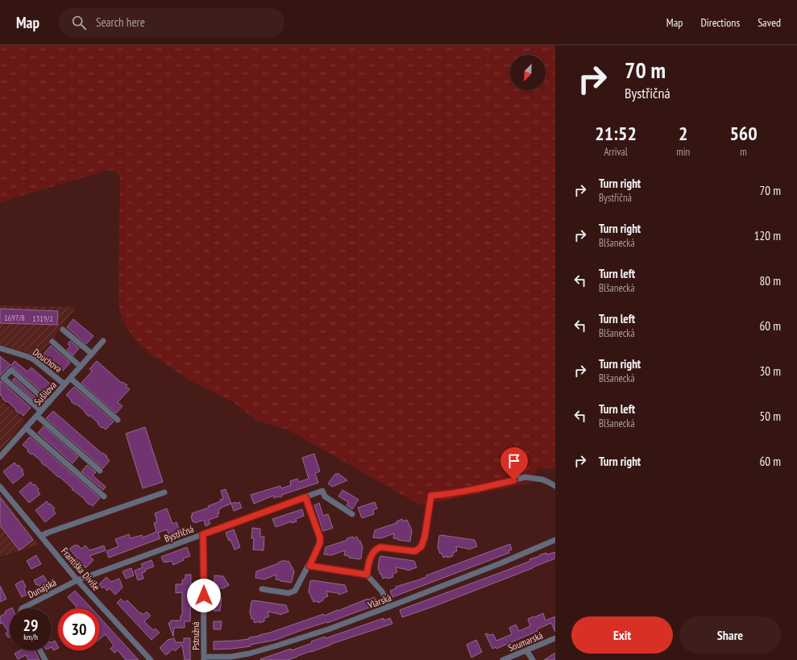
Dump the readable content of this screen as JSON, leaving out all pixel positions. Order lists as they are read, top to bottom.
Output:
{
  "streets": {
    "street": [
      "Douchova",
      "Sušilova",
      "Bystřičná",
      "Františka Diviše",
      "Dunajská",
      "Vlárská",
      "Pstružná",
      "Soumarská"
    ]
  },
  "crossings": [
    ["Douchova", "Sušilova"],
    ["Bystřičná", "Františka Diviše"],
    ["Bystřičná", "Dunajská"],
    ["Bystřičná", "Pstružná"],
    ["Františka Diviše", "Dunajská"],
    ["Vlárská", "Pstružná"]
  ],
  "house_numbers": ["1697/8", "1319/2"],
  "north": "bottom left",
  "page": {
    "header": "Map",
    "search": "Search here",
    "nav": ["Map", "Directions", "Saved"],
    "turn": ["70 m", "Bystřičná"],
    "eta": [
      "21:52",
      "Arrival",
      "2",
      "min",
      "560",
      "m"
    ],
    "list": [
      {
        "name": "Turn right",
        "note": "Bystřičná",
        "value": "70 m"
      },
      {
        "name": "Turn right",
        "note": "Blšanecká",
        "value": "120 m"
      },
      {
        "name": "Turn left",
        "note": "Blšanecká",
        "value": "80 m"
      },
      {
        "name": "Turn left",
        "note": "Blšanecká",
        "value": "60 m"
      },
      {
        "name": "Turn right",
        "note": "Blšanecká",
        "value": "30 m"
      },
      {
        "name": "Turn left",
        "note": "Blšanecká",
        "value": "50 m"
      },
      {
        "name": "Turn right",
        "value": "60 m"
      }
    ],
    "speed": "29 km/h",
    "limit": "30",
    "buttons": ["Exit", "Share"]
  }
}
